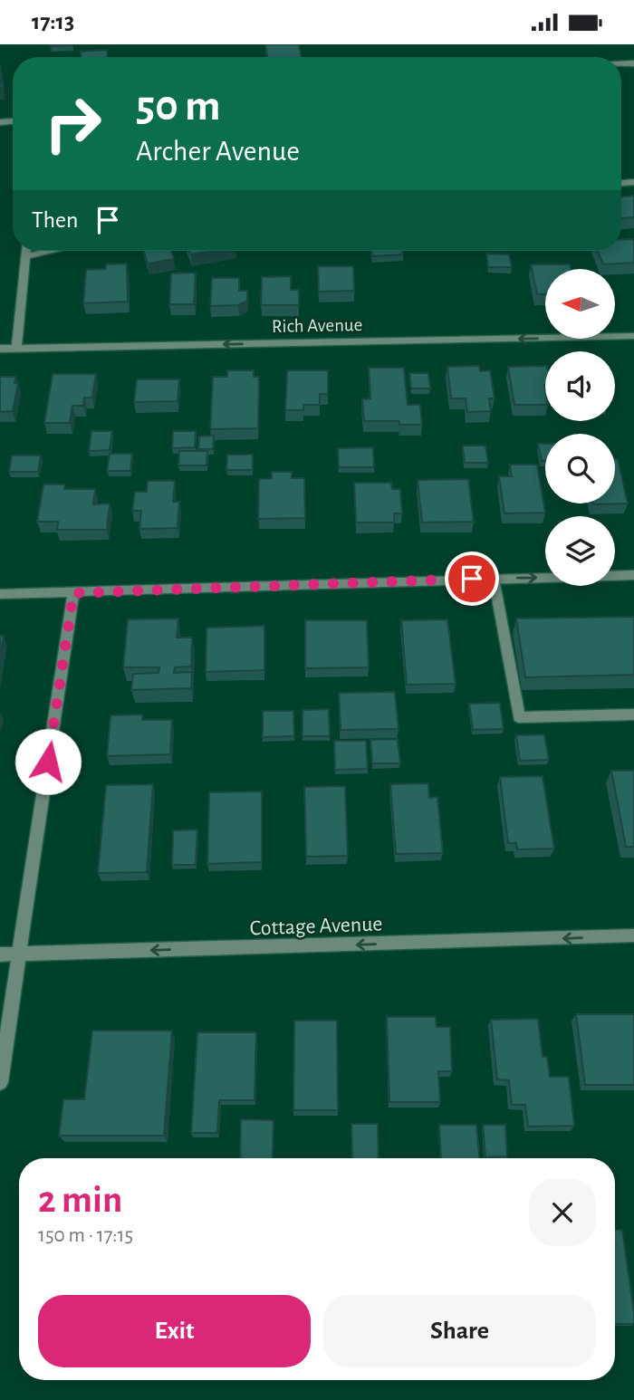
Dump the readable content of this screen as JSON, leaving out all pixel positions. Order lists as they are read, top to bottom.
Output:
{
  "streets": {
    "street": ["Rich Avenue", "Cottage Avenue"]
  },
  "one_way": ["Rich Avenue", "Cottage Avenue"],
  "north": "left",
  "page": {
    "status": "17:13",
    "turn": ["50 m", "Archer Avenue"],
    "then": "Then",
    "heading": ["2 min", "150 m · 17:15"],
    "buttons": ["Exit", "Share"]
  }
}
